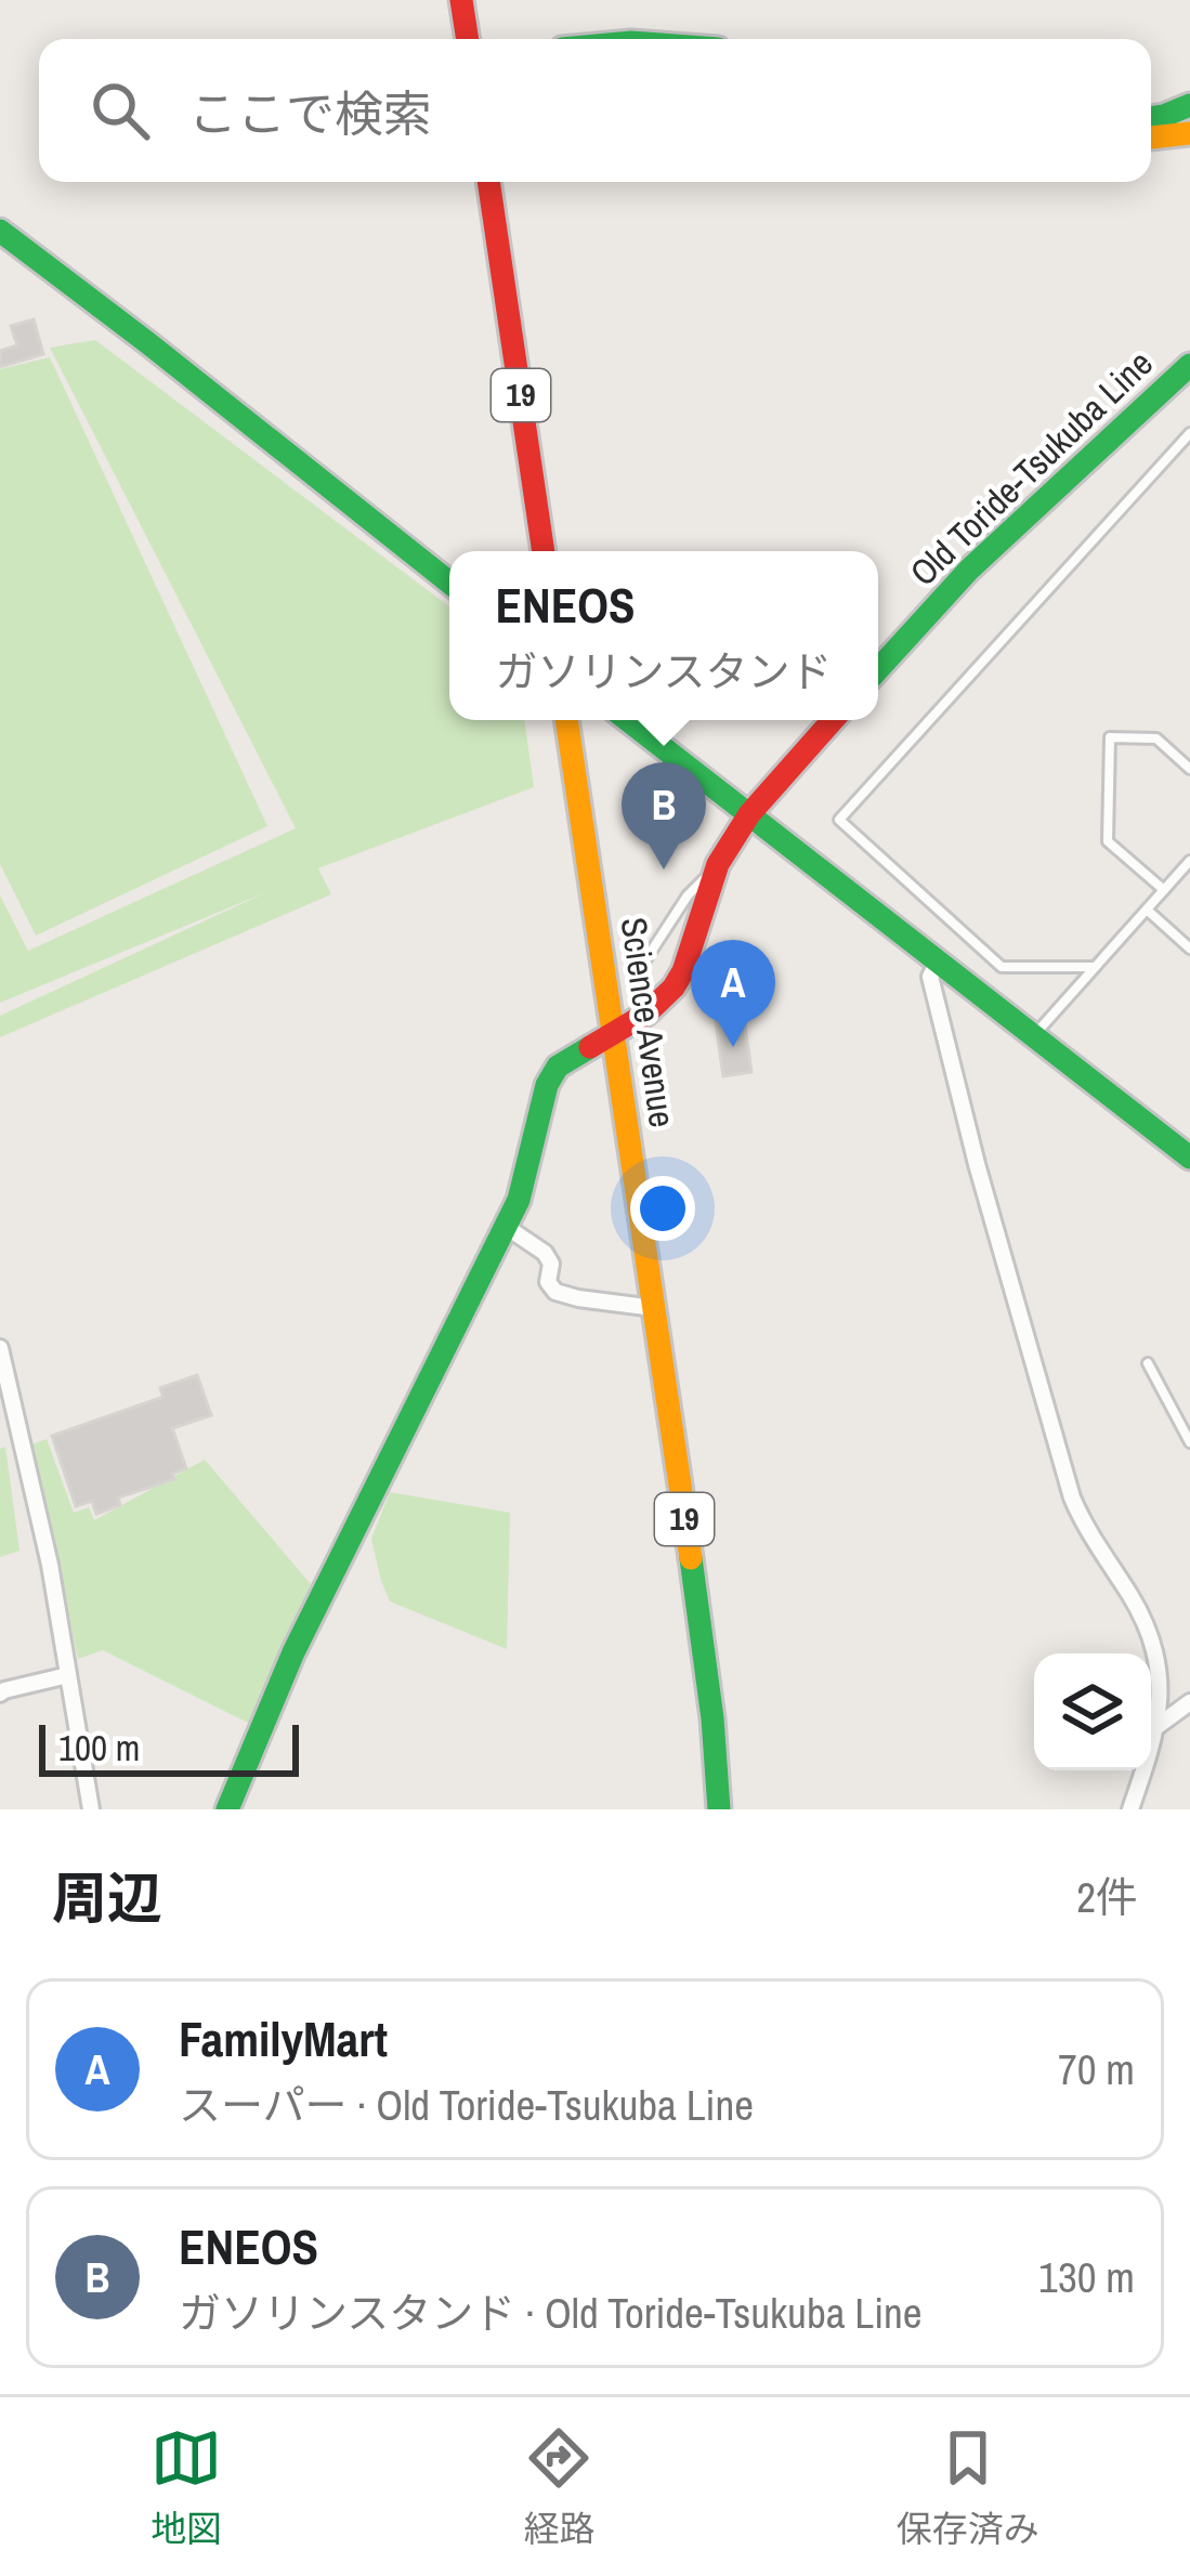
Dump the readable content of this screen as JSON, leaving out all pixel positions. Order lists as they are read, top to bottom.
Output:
{
  "streets": {
    "main road": ["19", "Old Toride-Tsukuba Line", "Science Avenue"]
  },
  "scale_bar": "100 m",
  "page": {
    "search": "ここで検索",
    "popup": ["ENEOS", "ガソリンスタンド"],
    "pins": ["B", "A"],
    "scale": "100 m",
    "heading": ["周辺", "2件"],
    "list": [
      {
        "mark": "A",
        "name": "FamilyMart",
        "note": "スーパー · Old Toride-Tsukuba Line",
        "value": "70 m"
      },
      {
        "mark": "B",
        "name": "ENEOS",
        "note": "ガソリンスタンド · Old Toride-Tsukuba Line",
        "value": "130 m"
      }
    ],
    "nav": ["地図", "経路", "保存済み"]
  }
}
